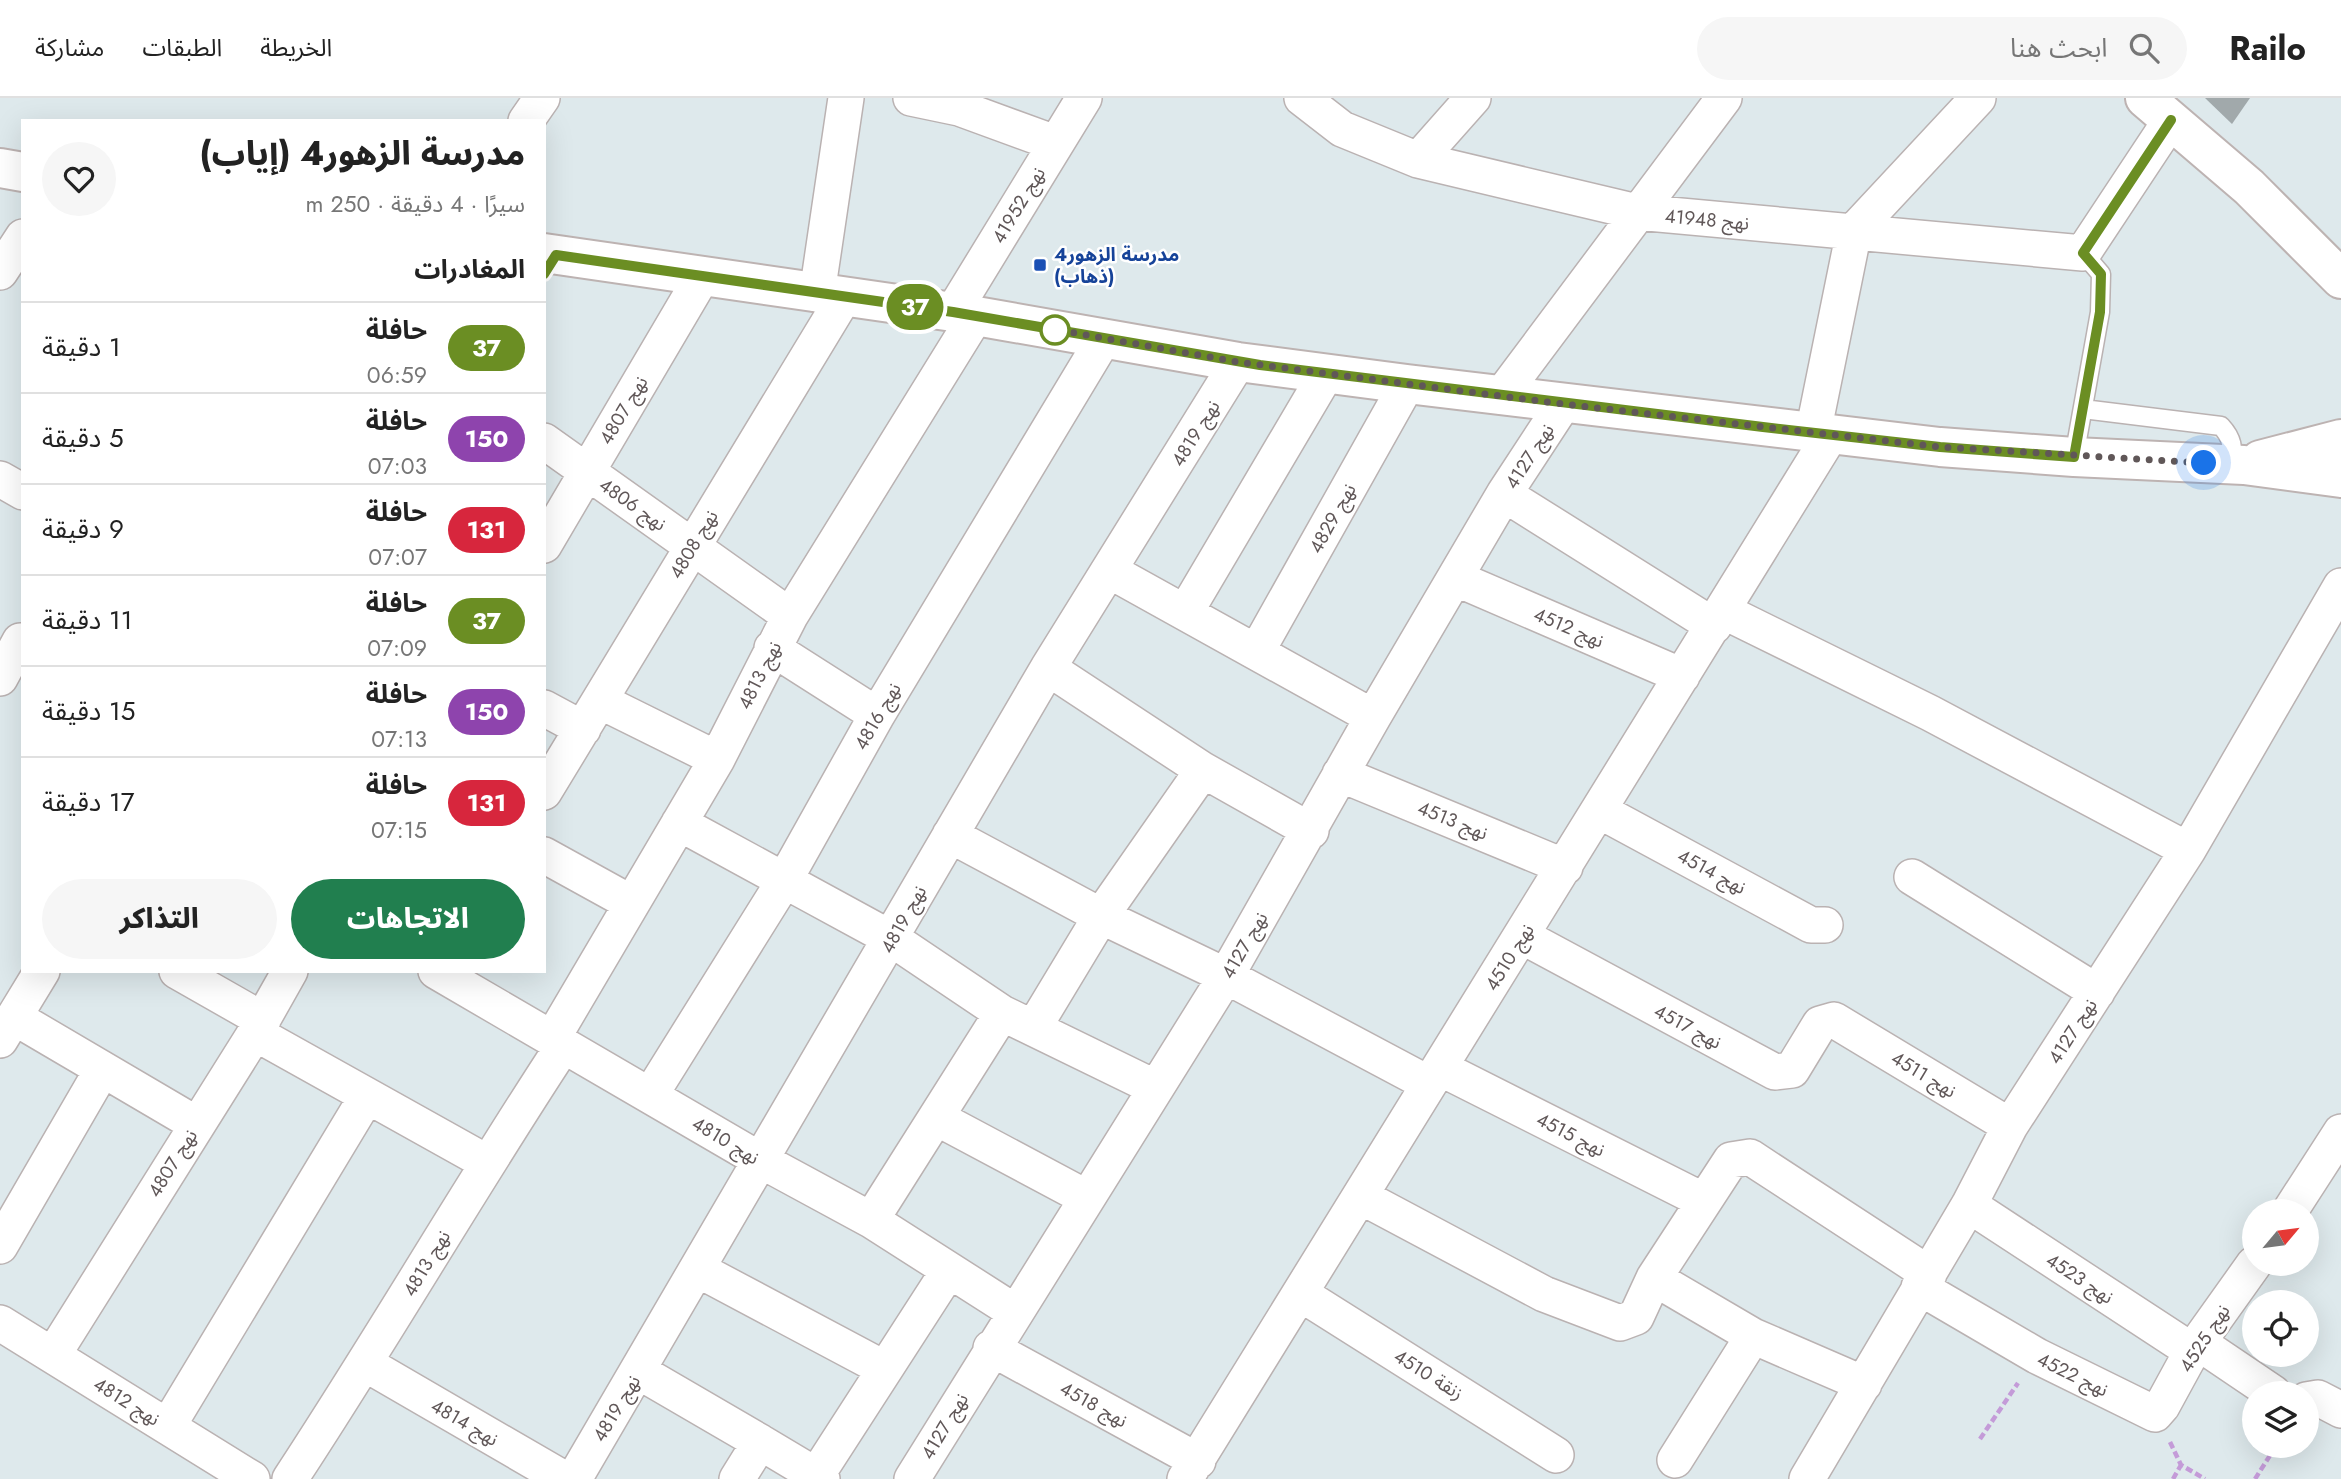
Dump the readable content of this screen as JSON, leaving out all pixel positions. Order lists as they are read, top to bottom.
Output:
{
  "streets": {
    "street": [
      "نهج 41952",
      "نهج 41948",
      "نهج 4807",
      "نهج 4819",
      "نهج 4127",
      "نهج 4806",
      "نهج 4829",
      "نهج 4808",
      "نهج 4512",
      "نهج 4813",
      "نهج 4816",
      "نهج 4513",
      "نهج 4514",
      "نهج 4510",
      "نهج 4517",
      "نهج 4511",
      "نهج 4515",
      "نهج 4810",
      "نهج 4523",
      "نهج 4525",
      "زنقة 4510",
      "نهج 4522",
      "نهج 4812",
      "نهج 4518",
      "نهج 4814"
    ]
  },
  "crossings": [
    ["نهج 41952", "نهج 4813"],
    ["نهج 41948", "نهج 4510"],
    ["نهج 4807", "نهج 4806"],
    ["نهج 4807", "نهج 4812"],
    ["نهج 4819", "نهج 4515"],
    ["نهج 4819", "نهج 4810"],
    ["نهج 4127", "نهج 4512"],
    ["نهج 4127", "نهج 4513"],
    ["نهج 4127", "نهج 4511"],
    ["نهج 4127", "نهج 4515"],
    ["نهج 4127", "نهج 4810"],
    ["نهج 4127", "نهج 4523"],
    ["نهج 4127", "نهج 4522"],
    ["نهج 4127", "نهج 4518"],
    ["نهج 4806", "نهج 4808"],
    ["نهج 4806", "نهج 4813"],
    ["نهج 4512", "نهج 4510"],
    ["نهج 4813", "نهج 4810"],
    ["نهج 4813", "نهج 4814"],
    ["نهج 4816", "نهج 4810"],
    ["نهج 4513", "نهج 4510"],
    ["نهج 4514", "نهج 4510"],
    ["نهج 4510", "نهج 4517"],
    ["نهج 4510", "نهج 4515"],
    ["نهج 4510", "زنقة 4510"],
    ["نهج 4510", "نهج 4518"],
    ["نهج 4517", "نهج 4511"],
    ["نهج 4515", "نهج 4522"],
    ["نهج 4523", "نهج 4525"],
    ["نهج 4525", "نهج 4522"]
  ],
  "places": {
    "transit": ["مدرسة الزهور4 (ذهاب)"]
  },
  "lines": ["bus line 37"],
  "north": "top right",
  "page": {
    "header": "Railo",
    "search": "ابحث هنا",
    "nav": ["الخريطة", "الطبقات", "مشاركة"],
    "on_map": "37",
    "heading": [
      ["مدرسة الزهور4 (إياب)", "سيرًا · 4 دقيقة · 250 m"],
      "المغادرات"
    ],
    "list": [
      {
        "mark": "37",
        "name": "حافلة",
        "note": "06:59",
        "value": "1 دقيقة"
      },
      {
        "mark": "150",
        "name": "حافلة",
        "note": "07:03",
        "value": "5 دقيقة"
      },
      {
        "mark": "131",
        "name": "حافلة",
        "note": "07:07",
        "value": "9 دقيقة"
      },
      {
        "mark": "37",
        "name": "حافلة",
        "note": "07:09",
        "value": "11 دقيقة"
      },
      {
        "mark": "150",
        "name": "حافلة",
        "note": "07:13",
        "value": "15 دقيقة"
      },
      {
        "mark": "131",
        "name": "حافلة",
        "note": "07:15",
        "value": "17 دقيقة"
      }
    ],
    "buttons": ["الاتجاهات", "التذاكر"]
  }
}
